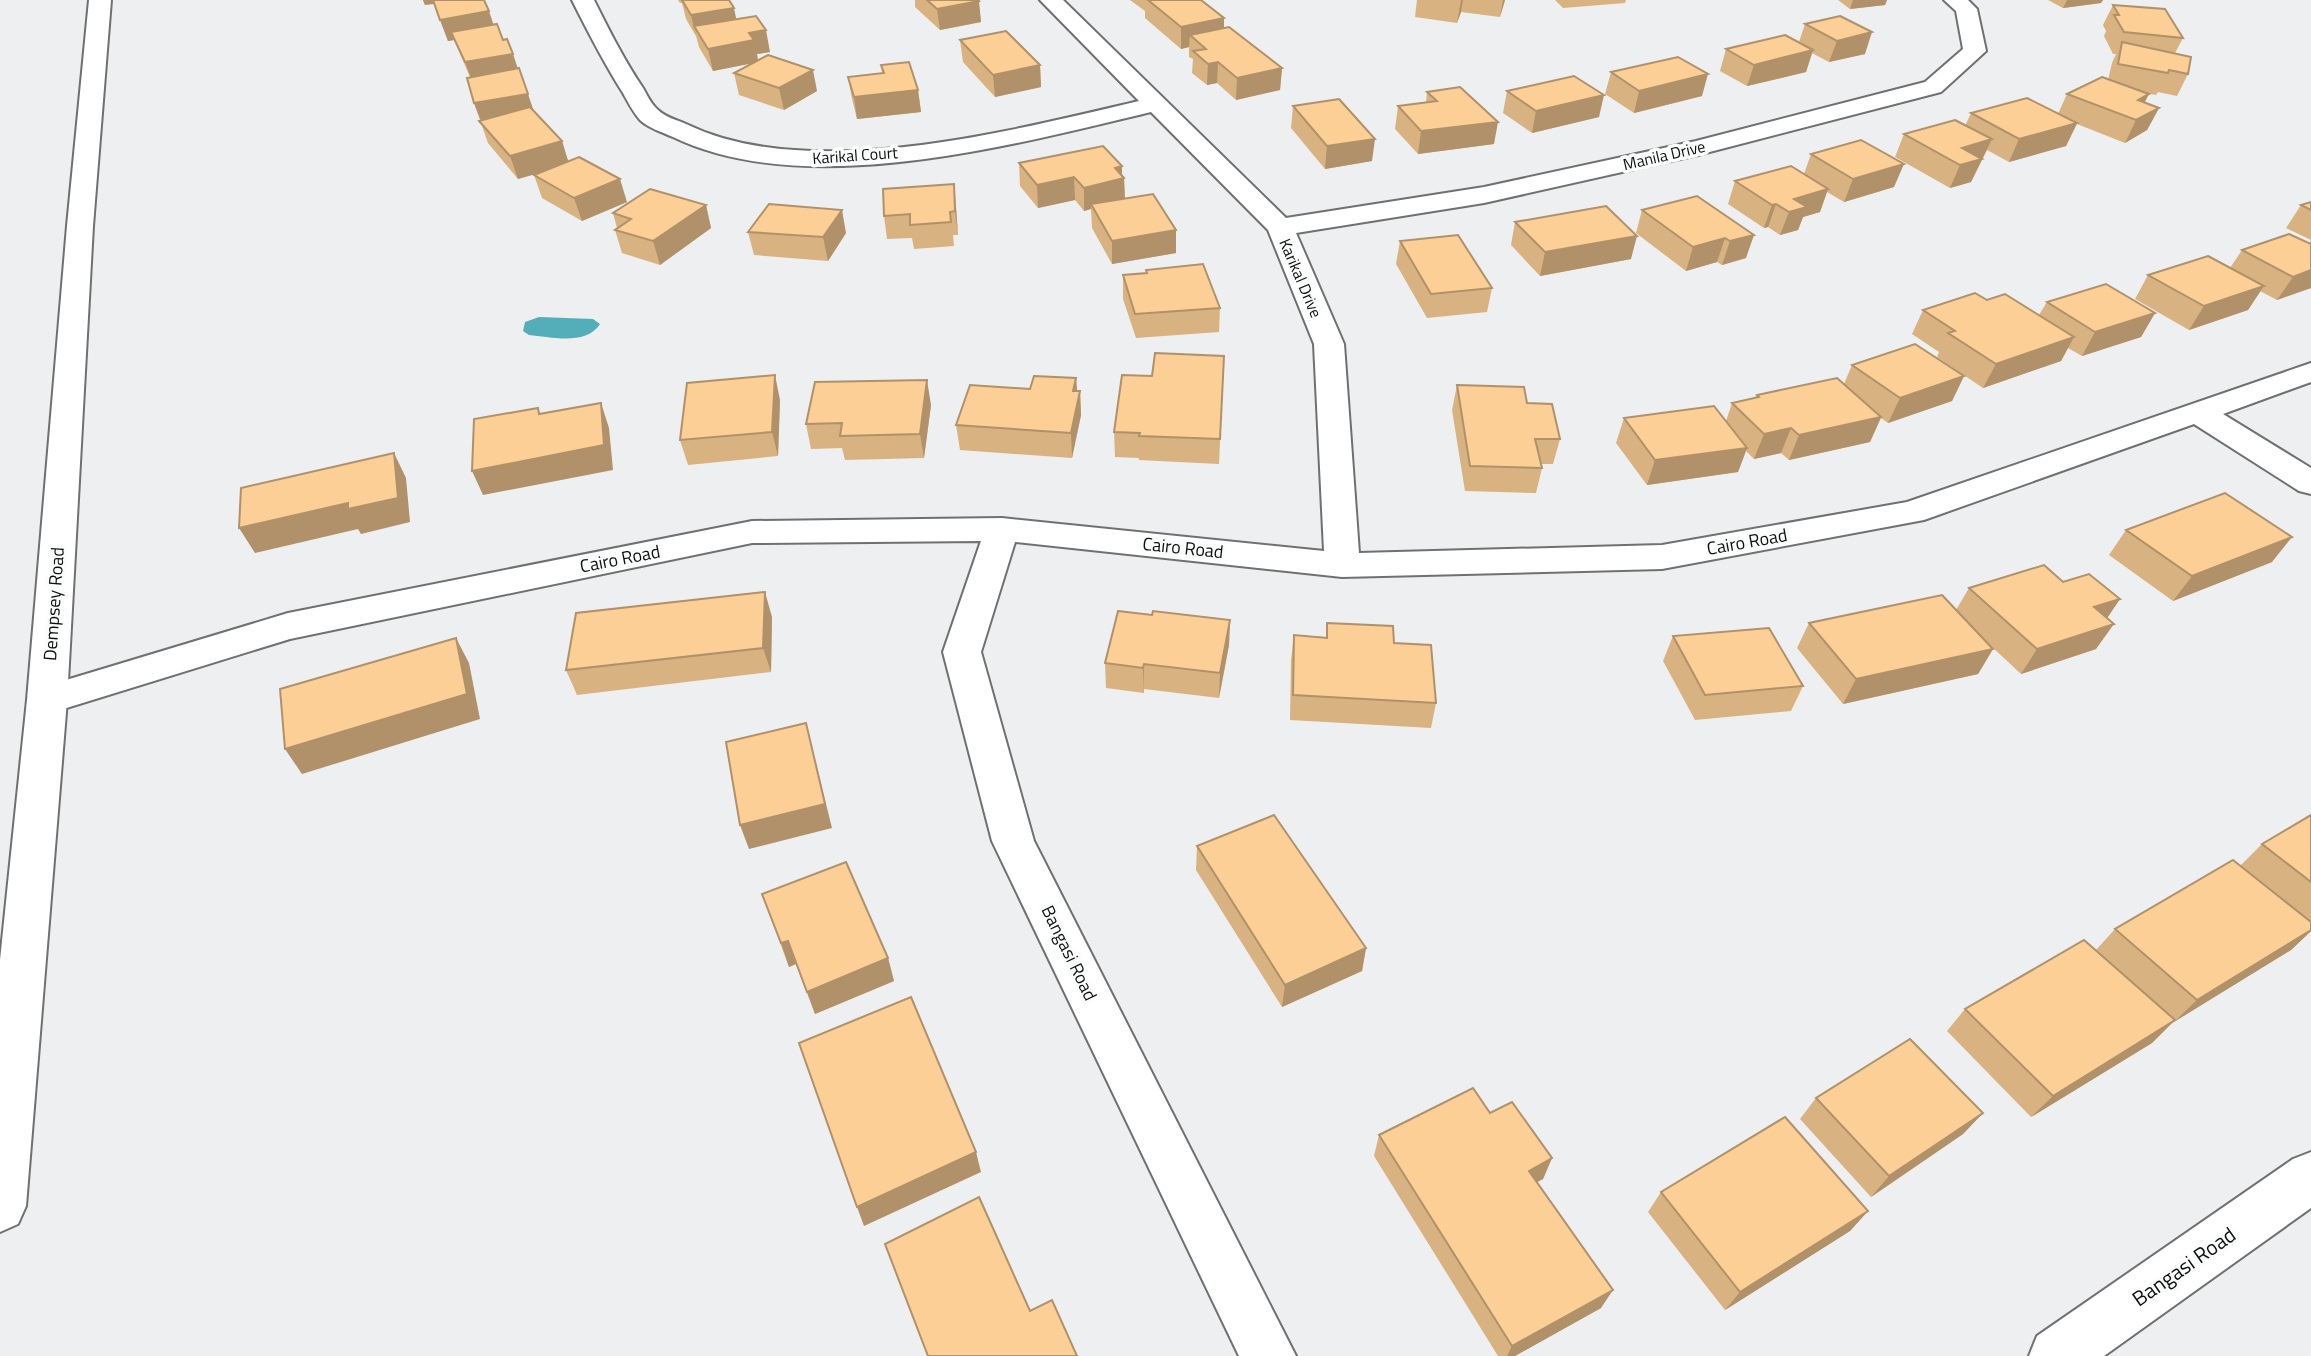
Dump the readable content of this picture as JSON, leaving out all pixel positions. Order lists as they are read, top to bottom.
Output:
{
  "streets": {
    "street": [
      "Karikal Court",
      "Manila Drive",
      "Karikal Drive",
      "Cairo Road",
      "Dempsey Road",
      "Bangasi Road"
    ]
  },
  "crossings": [
    ["Karikal Court", "Karikal Drive"],
    ["Manila Drive", "Karikal Drive"],
    ["Karikal Drive", "Cairo Road"],
    ["Cairo Road", "Dempsey Road"],
    ["Cairo Road", "Bangasi Road"]
  ]
}
